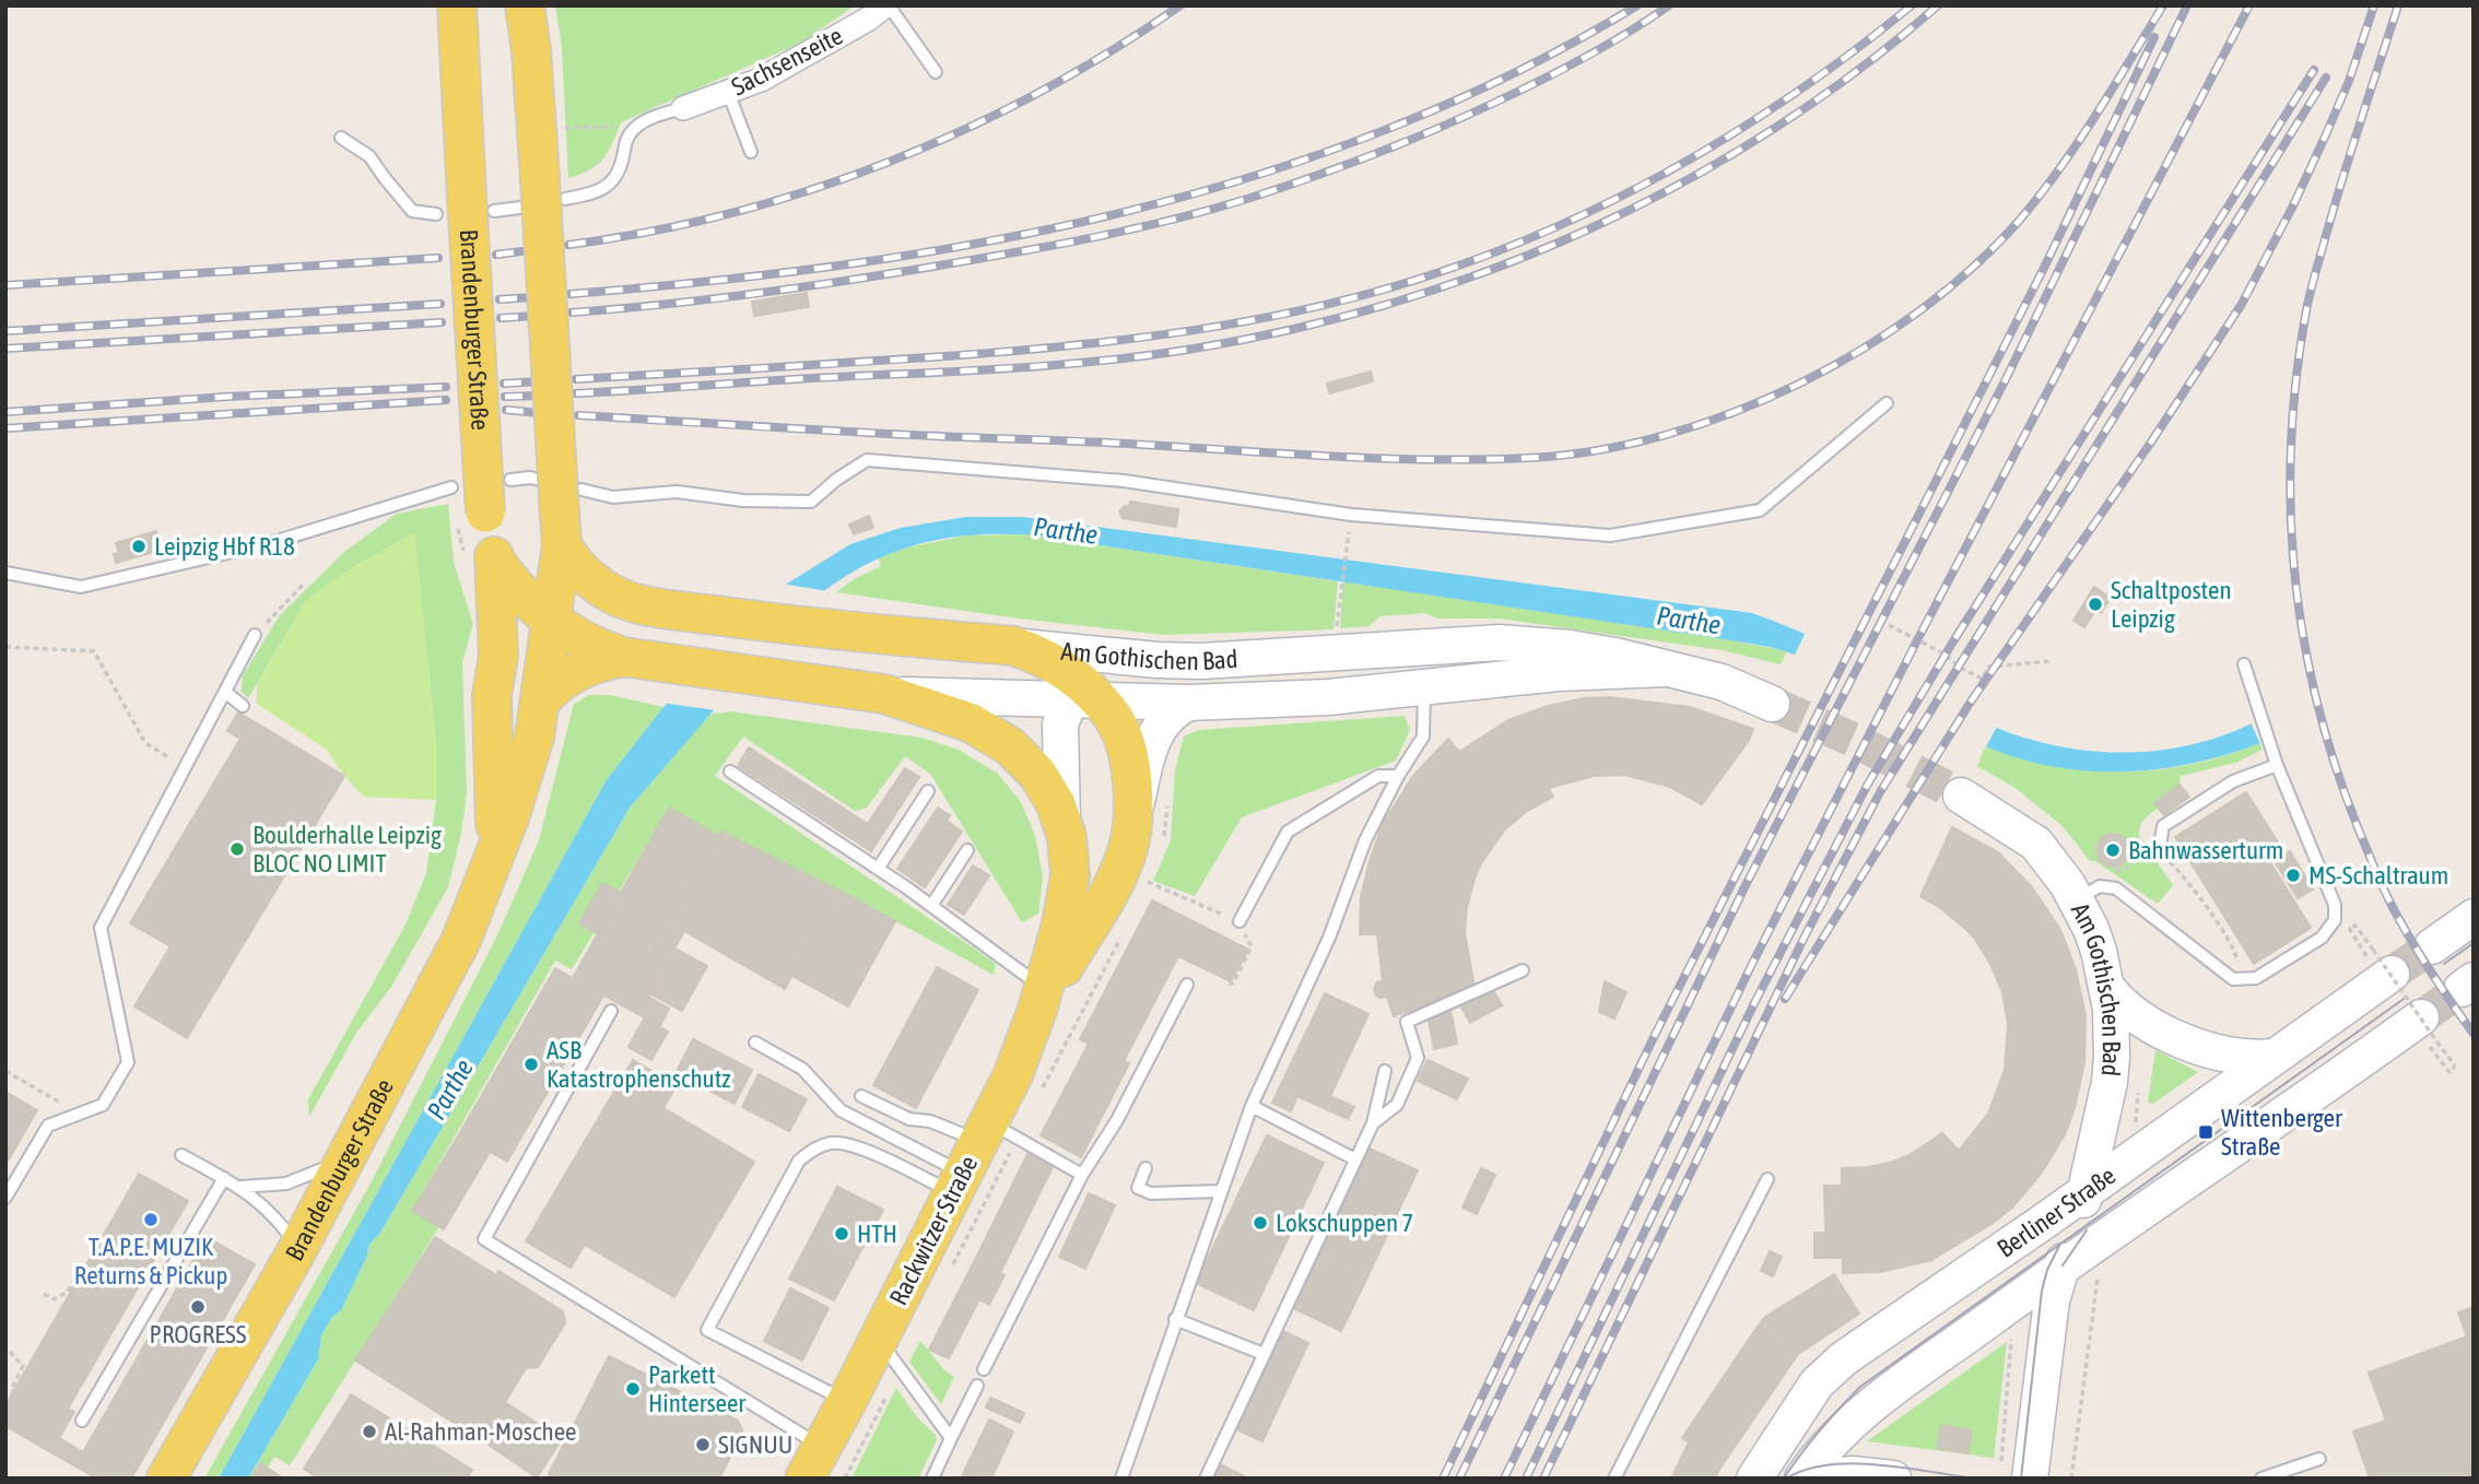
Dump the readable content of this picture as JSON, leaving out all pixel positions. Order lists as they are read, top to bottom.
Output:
{
  "streets": {
    "main road": [
      "Brandenburger Straße",
      "Am Gothischen Bad",
      "Berliner Straße",
      "Rackwitzer Straße"
    ],
    "street": ["Sachsenseite"]
  },
  "crossings": [
    ["Brandenburger Straße", "Am Gothischen Bad"],
    ["Am Gothischen Bad", "Berliner Straße"],
    ["Am Gothischen Bad", "Rackwitzer Straße"]
  ],
  "water": ["Parthe"],
  "places": {
    "other": [
      "Leipzig Hbf R18",
      "Schaltposten Leipzig",
      "Boulderhalle Leipzig BLOC NO LIMIT",
      "Bahnwasserturm",
      "MS-Schaltraum",
      "ASB Katastrophenschutz",
      "T.A.P.E. MUZIK Returns & Pickup",
      "Lokschuppen 7",
      "HTH",
      "PROGRESS",
      "Parkett Hinterseer",
      "Al-Rahman-Moschee",
      "SIGNUU"
    ],
    "transit": ["Wittenberger Straße"]
  }
}
